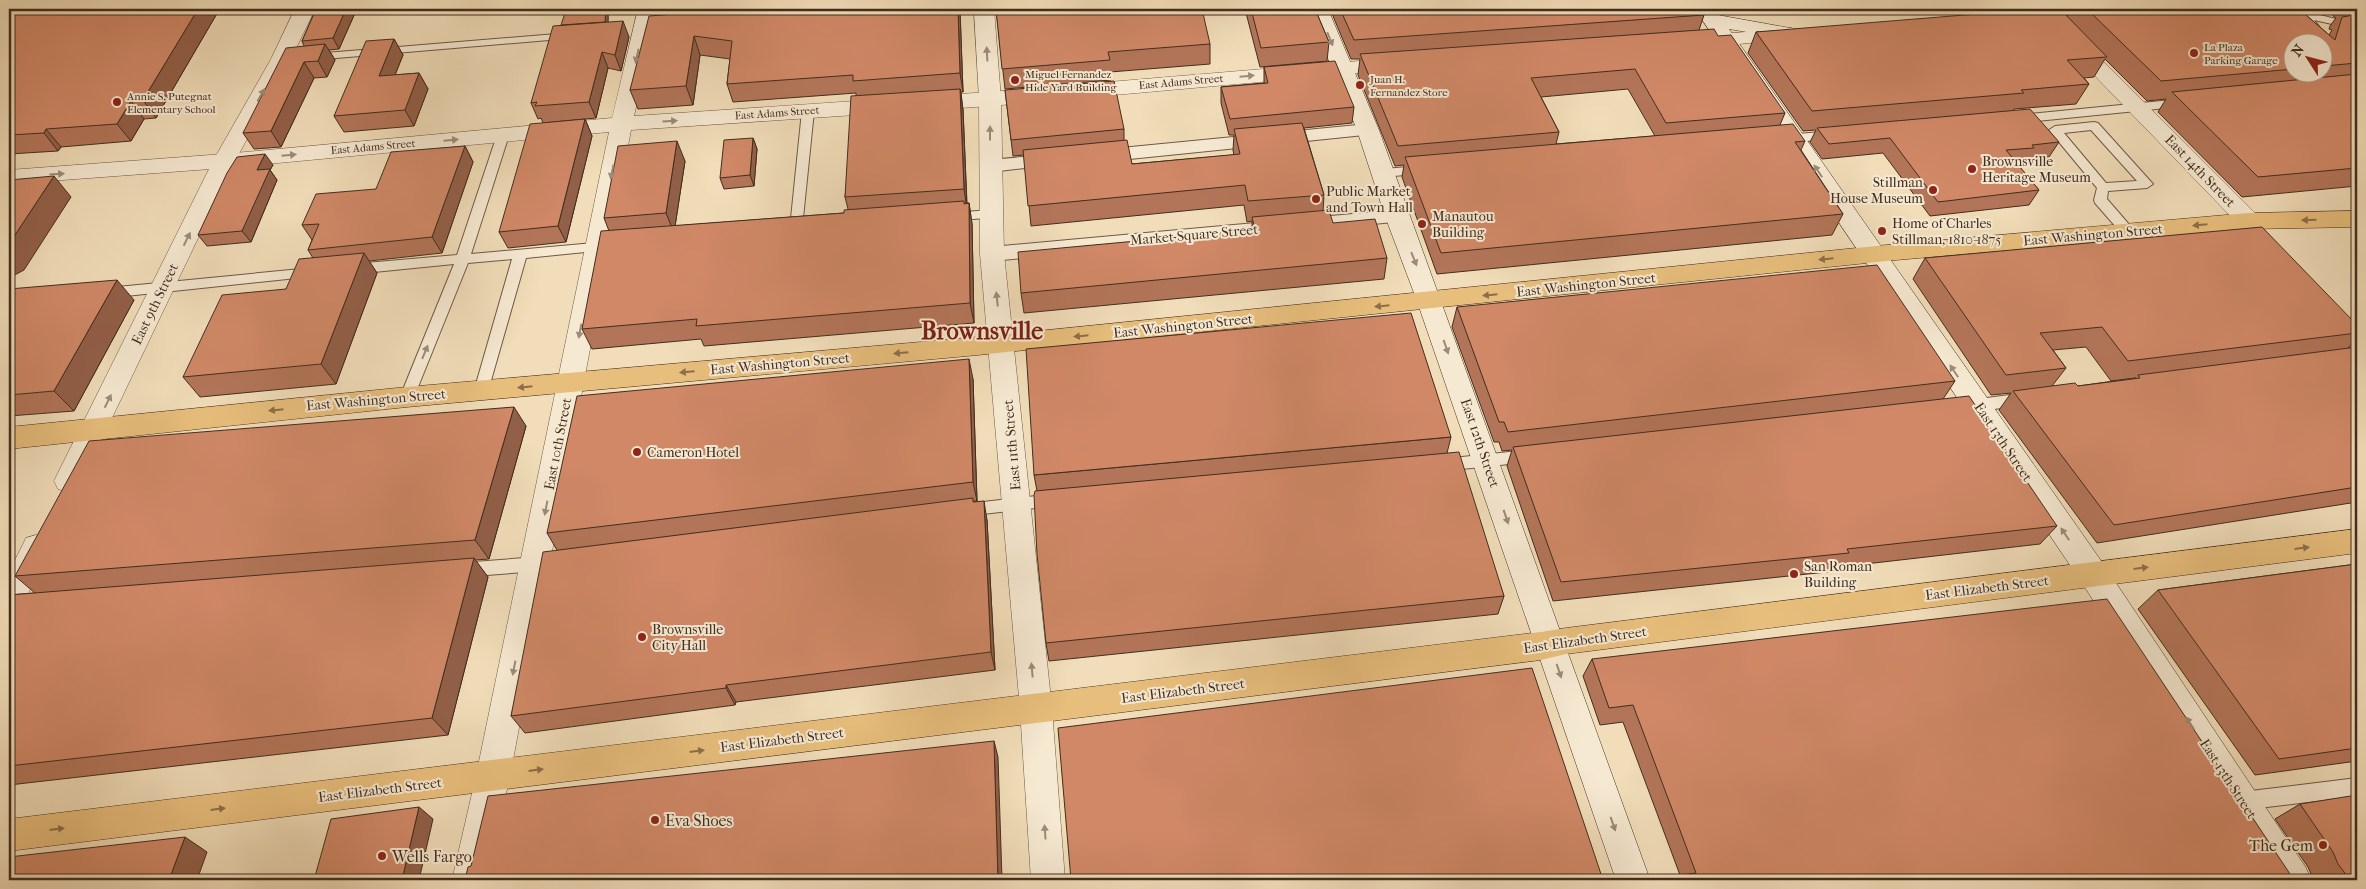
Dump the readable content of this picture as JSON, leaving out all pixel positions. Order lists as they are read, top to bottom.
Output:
{
  "streets": {
    "main road": ["East Washington Street", "East Elizabeth Street"],
    "street": [
      "East Adams Street",
      "East 14th Street",
      "Market Square Street",
      "East 9th Street",
      "East 13th Street",
      "East 12th Street",
      "East 10th Street",
      "East 11th Street"
    ]
  },
  "crossings": [
    ["East Adams Street", "East 9th Street"],
    ["East Adams Street", "East 12th Street"],
    ["East Adams Street", "East 10th Street"],
    ["East Adams Street", "East 11th Street"],
    ["East 14th Street", "East Washington Street"],
    ["Market Square Street", "East 12th Street"],
    ["Market Square Street", "East 11th Street"],
    ["East Washington Street", "East 9th Street"],
    ["East Washington Street", "East 13th Street"],
    ["East Washington Street", "East 12th Street"],
    ["East Washington Street", "East 10th Street"],
    ["East Washington Street", "East 11th Street"],
    ["East 13th Street", "East Elizabeth Street"],
    ["East 12th Street", "East Elizabeth Street"],
    ["East 10th Street", "East Elizabeth Street"],
    ["East 11th Street", "East Elizabeth Street"]
  ],
  "one_way": [
    "East Washington Street",
    "East 9th Street",
    "East 13th Street",
    "East 12th Street",
    "East 10th Street",
    "East 11th Street",
    "East Elizabeth Street"
  ],
  "districts": ["Brownsville"],
  "places": [
    "La Plaza Parking Garage",
    "Miguel Fernandez Hide Yard Building",
    "Juan H. Fernandez Store",
    "Annie S. Putegnat Elementary School",
    "Brownsville Heritage Museum",
    "Stillman House Museum",
    "Public Market and Town Hall",
    "Manautou Building",
    "Home of Charles Stillman, 1810-1875",
    "Cameron Hotel",
    "San Roman Building",
    "Brownsville City Hall",
    "Eva Shoes",
    "The Gem",
    "Wells Fargo"
  ],
  "north": "top left"
}
